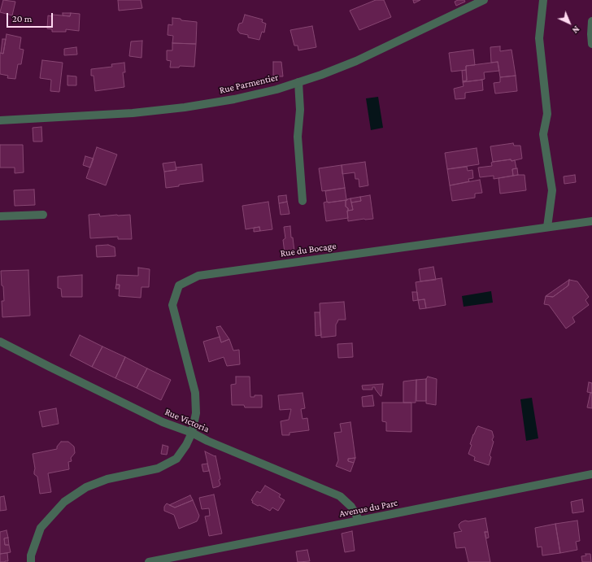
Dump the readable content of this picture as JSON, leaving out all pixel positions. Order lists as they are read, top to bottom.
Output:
{
  "streets": {
    "street": [
      "Rue Parmentier",
      "Rue du Bocage",
      "Rue Victoria",
      "Avenue du Parc"
    ]
  },
  "crossings": [
    ["Rue du Bocage", "Rue Victoria"],
    ["Rue Victoria", "Avenue du Parc"]
  ],
  "scale_bar": "20 m",
  "north": "bottom right"
}
